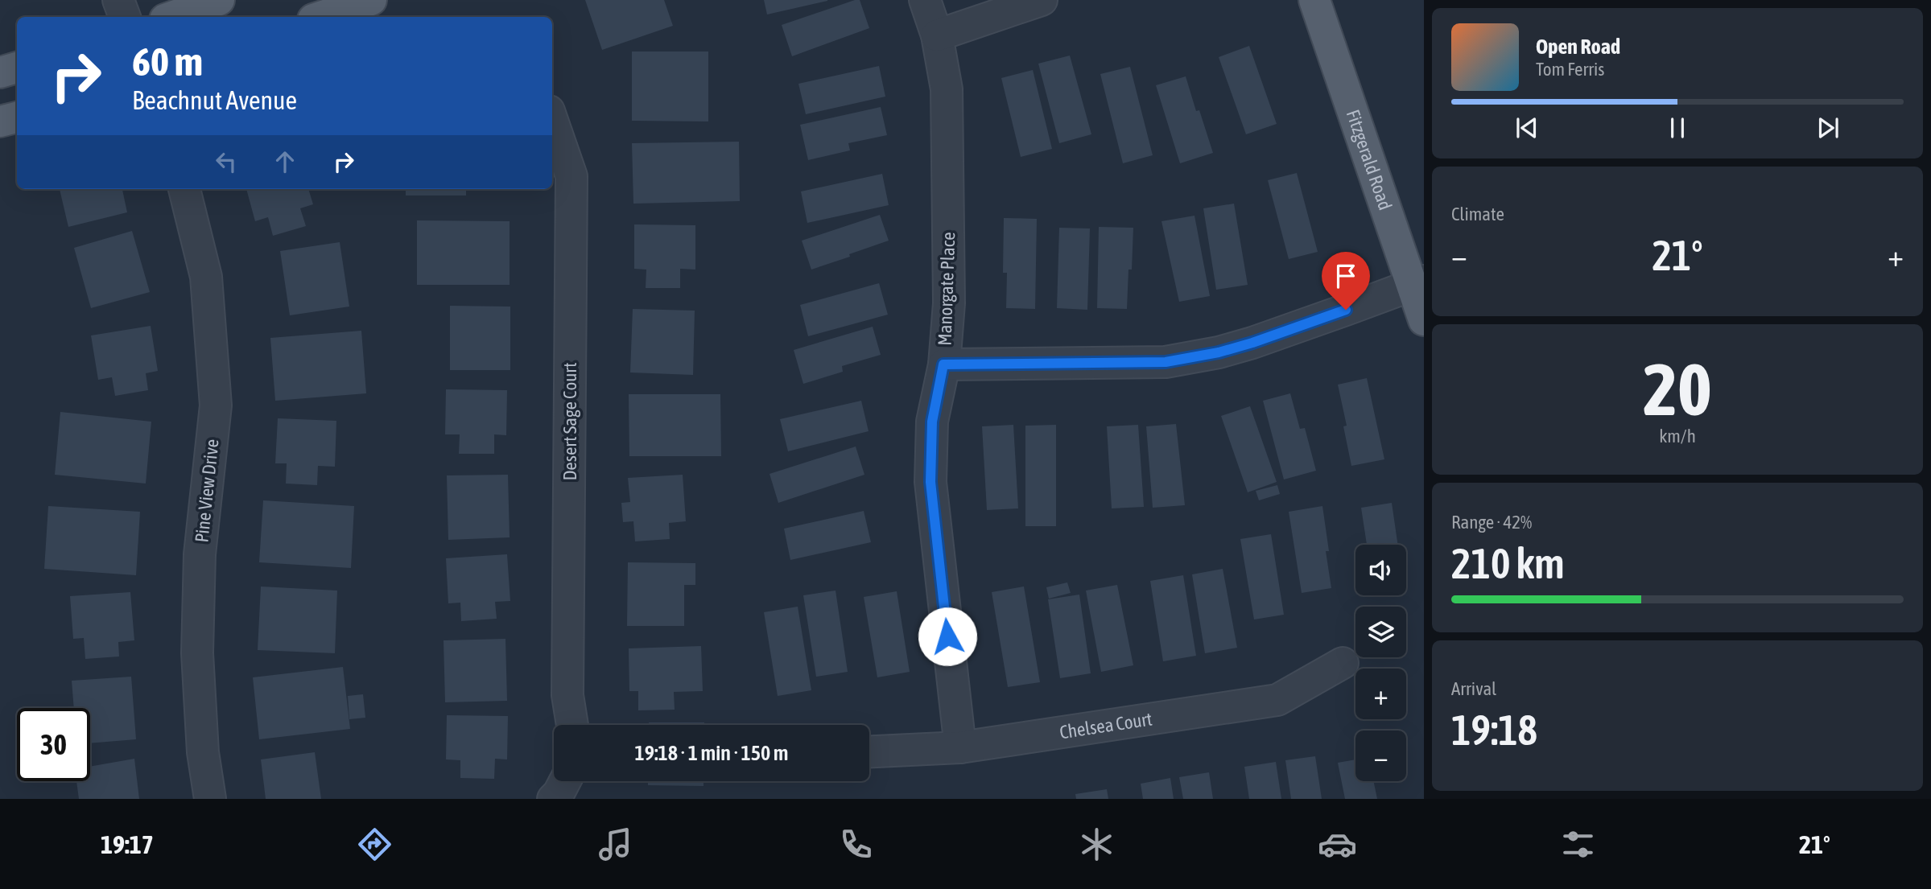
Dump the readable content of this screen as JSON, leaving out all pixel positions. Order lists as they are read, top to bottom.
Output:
{
  "streets": {
    "main road": ["Fitzgerald Road"],
    "street": [
      "Manorgate Place",
      "Desert Sage Court",
      "Pine View Drive",
      "Chelsea Court"
    ]
  },
  "crossings": [
    ["Manorgate Place", "Chelsea Court"]
  ],
  "page": {
    "turn": ["60 m", "Beachnut Avenue"],
    "song": ["Open Road", "Tom Ferris"],
    "tile": [
      "Climate",
      ["20", "km/h"],
      ["Range · 42%", "210 km"],
      ["Arrival", "19:18"]
    ],
    "heat": ["−", "21°", "+"],
    "map_buttons": ["+", "−"],
    "limit": "30",
    "trip": "19:18 · 1 min · 150 m",
    "tabs": ["19:17", "21°"]
  }
}
